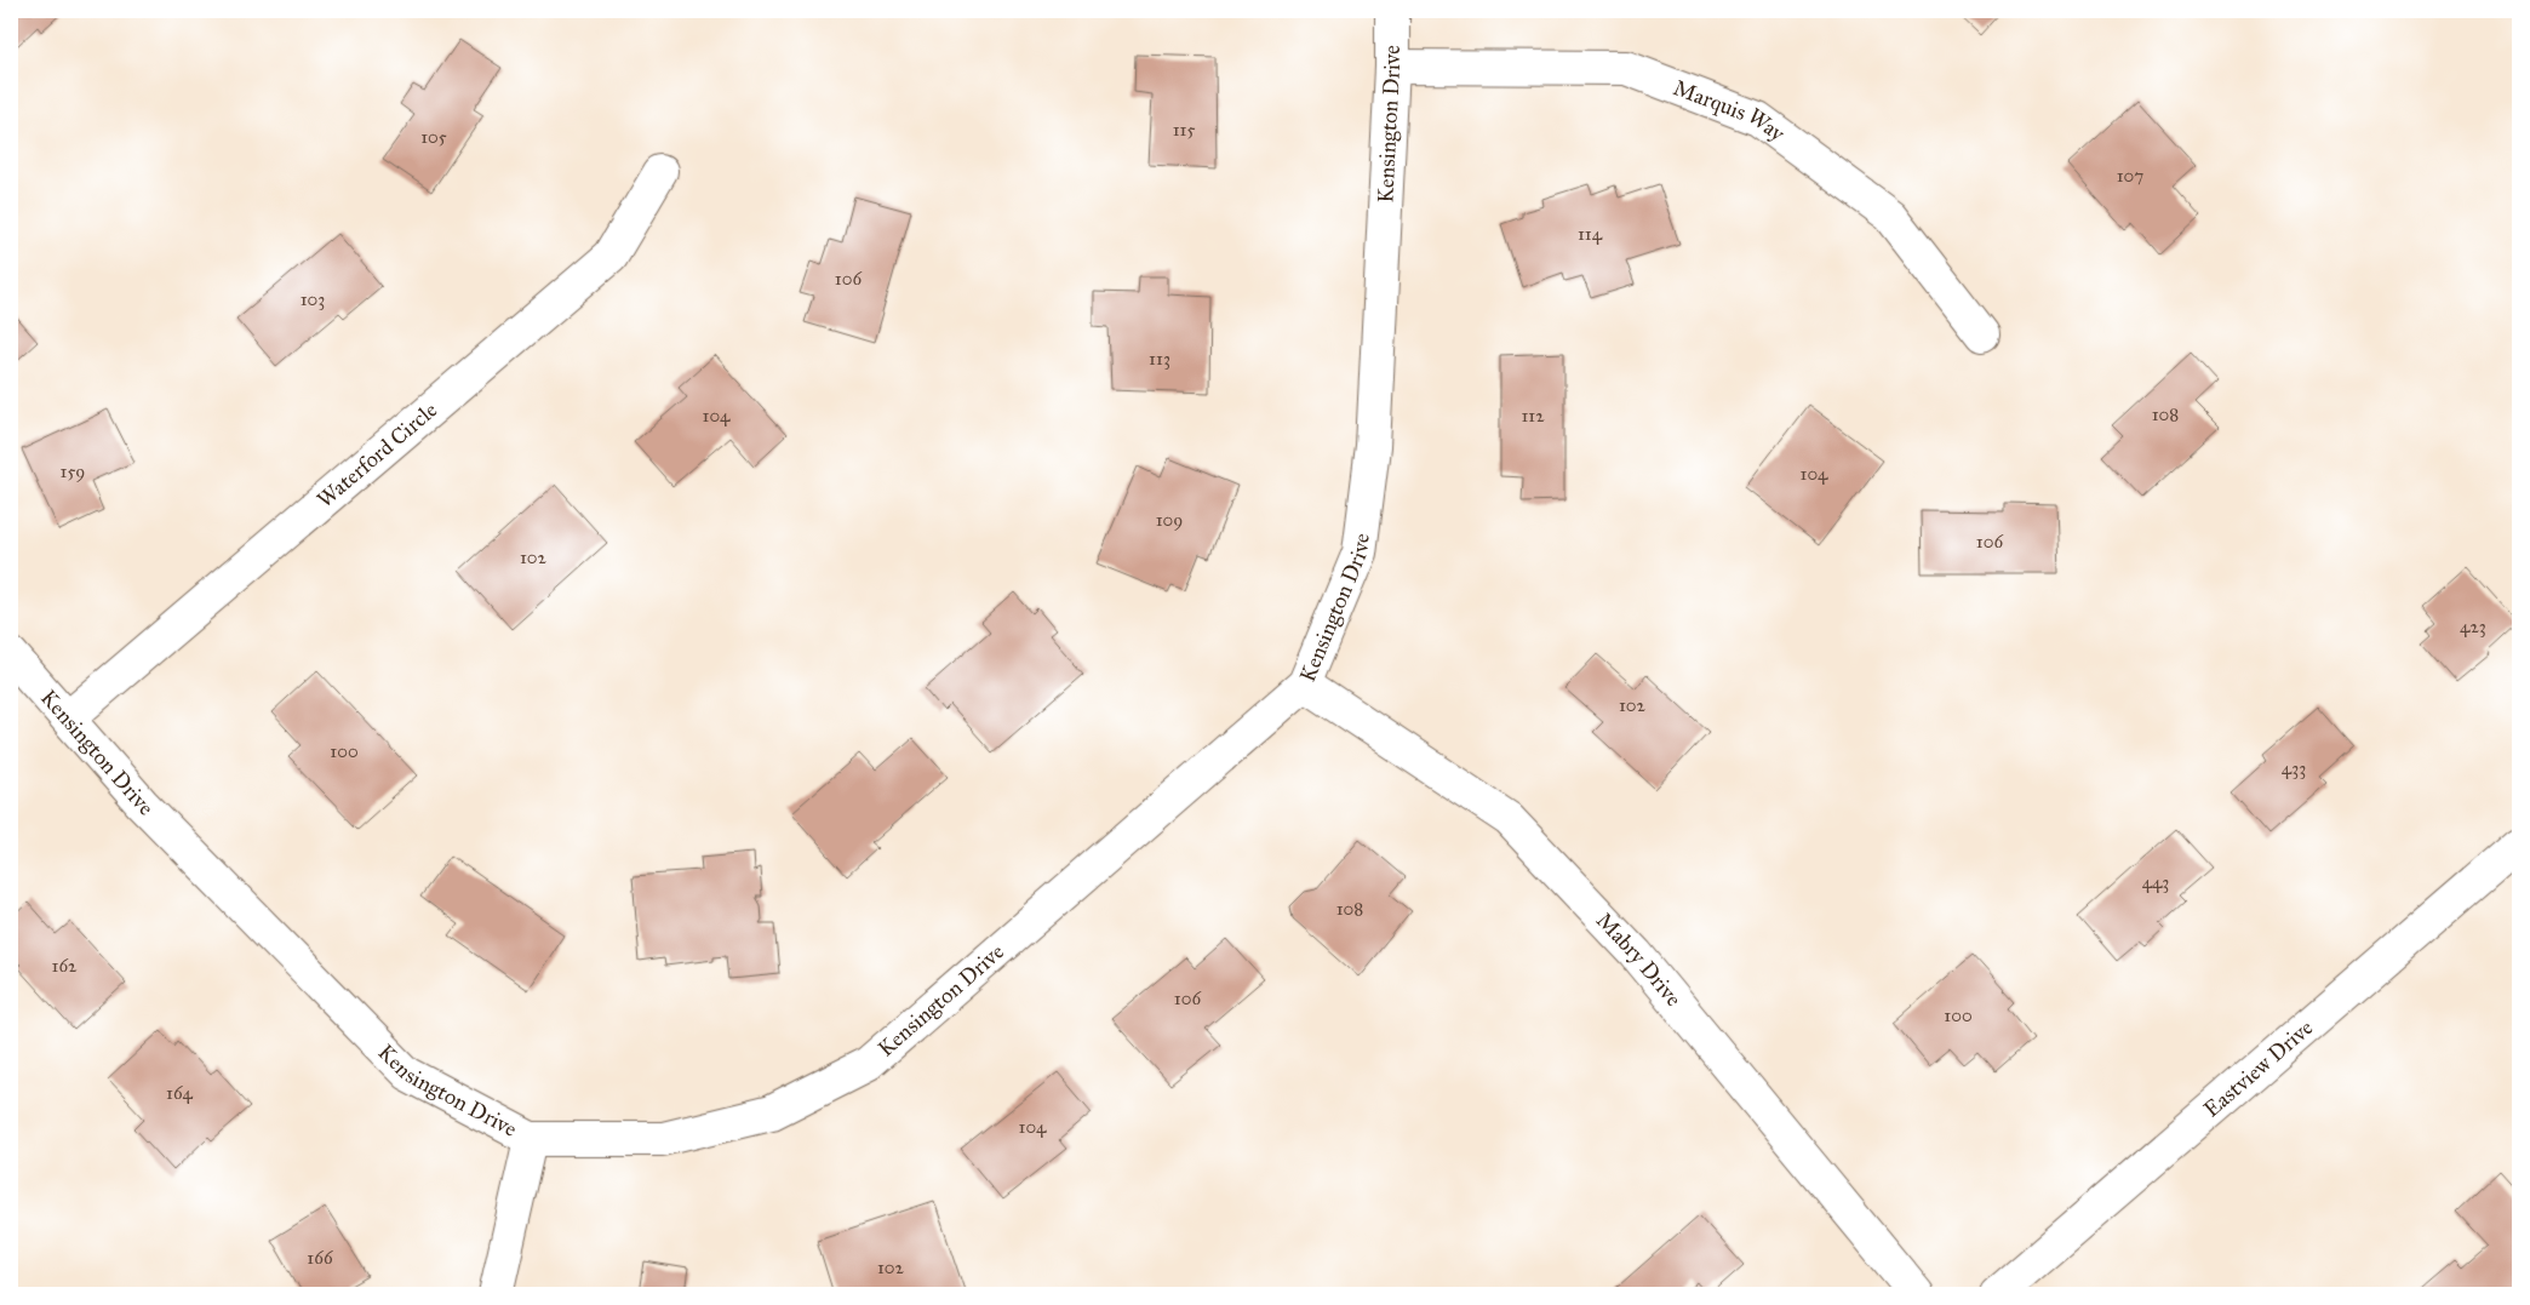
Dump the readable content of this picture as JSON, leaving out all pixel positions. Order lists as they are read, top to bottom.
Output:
{
  "streets": {
    "street": [
      "Marquis Way",
      "Kensington Drive",
      "Waterford Circle",
      "Mabry Drive",
      "Eastview Drive"
    ]
  },
  "crossings": [
    ["Marquis Way", "Kensington Drive"],
    ["Kensington Drive", "Waterford Circle"],
    ["Kensington Drive", "Mabry Drive"]
  ],
  "house_numbers": [
    "115",
    "105",
    "107",
    "114",
    "106",
    "103",
    "113",
    "108",
    "104",
    "112",
    "159",
    "104",
    "109",
    "106",
    "102",
    "423",
    "102",
    "100",
    "433",
    "443",
    "108",
    "162",
    "106",
    "100",
    "164",
    "104",
    "166",
    "102"
  ]
}
